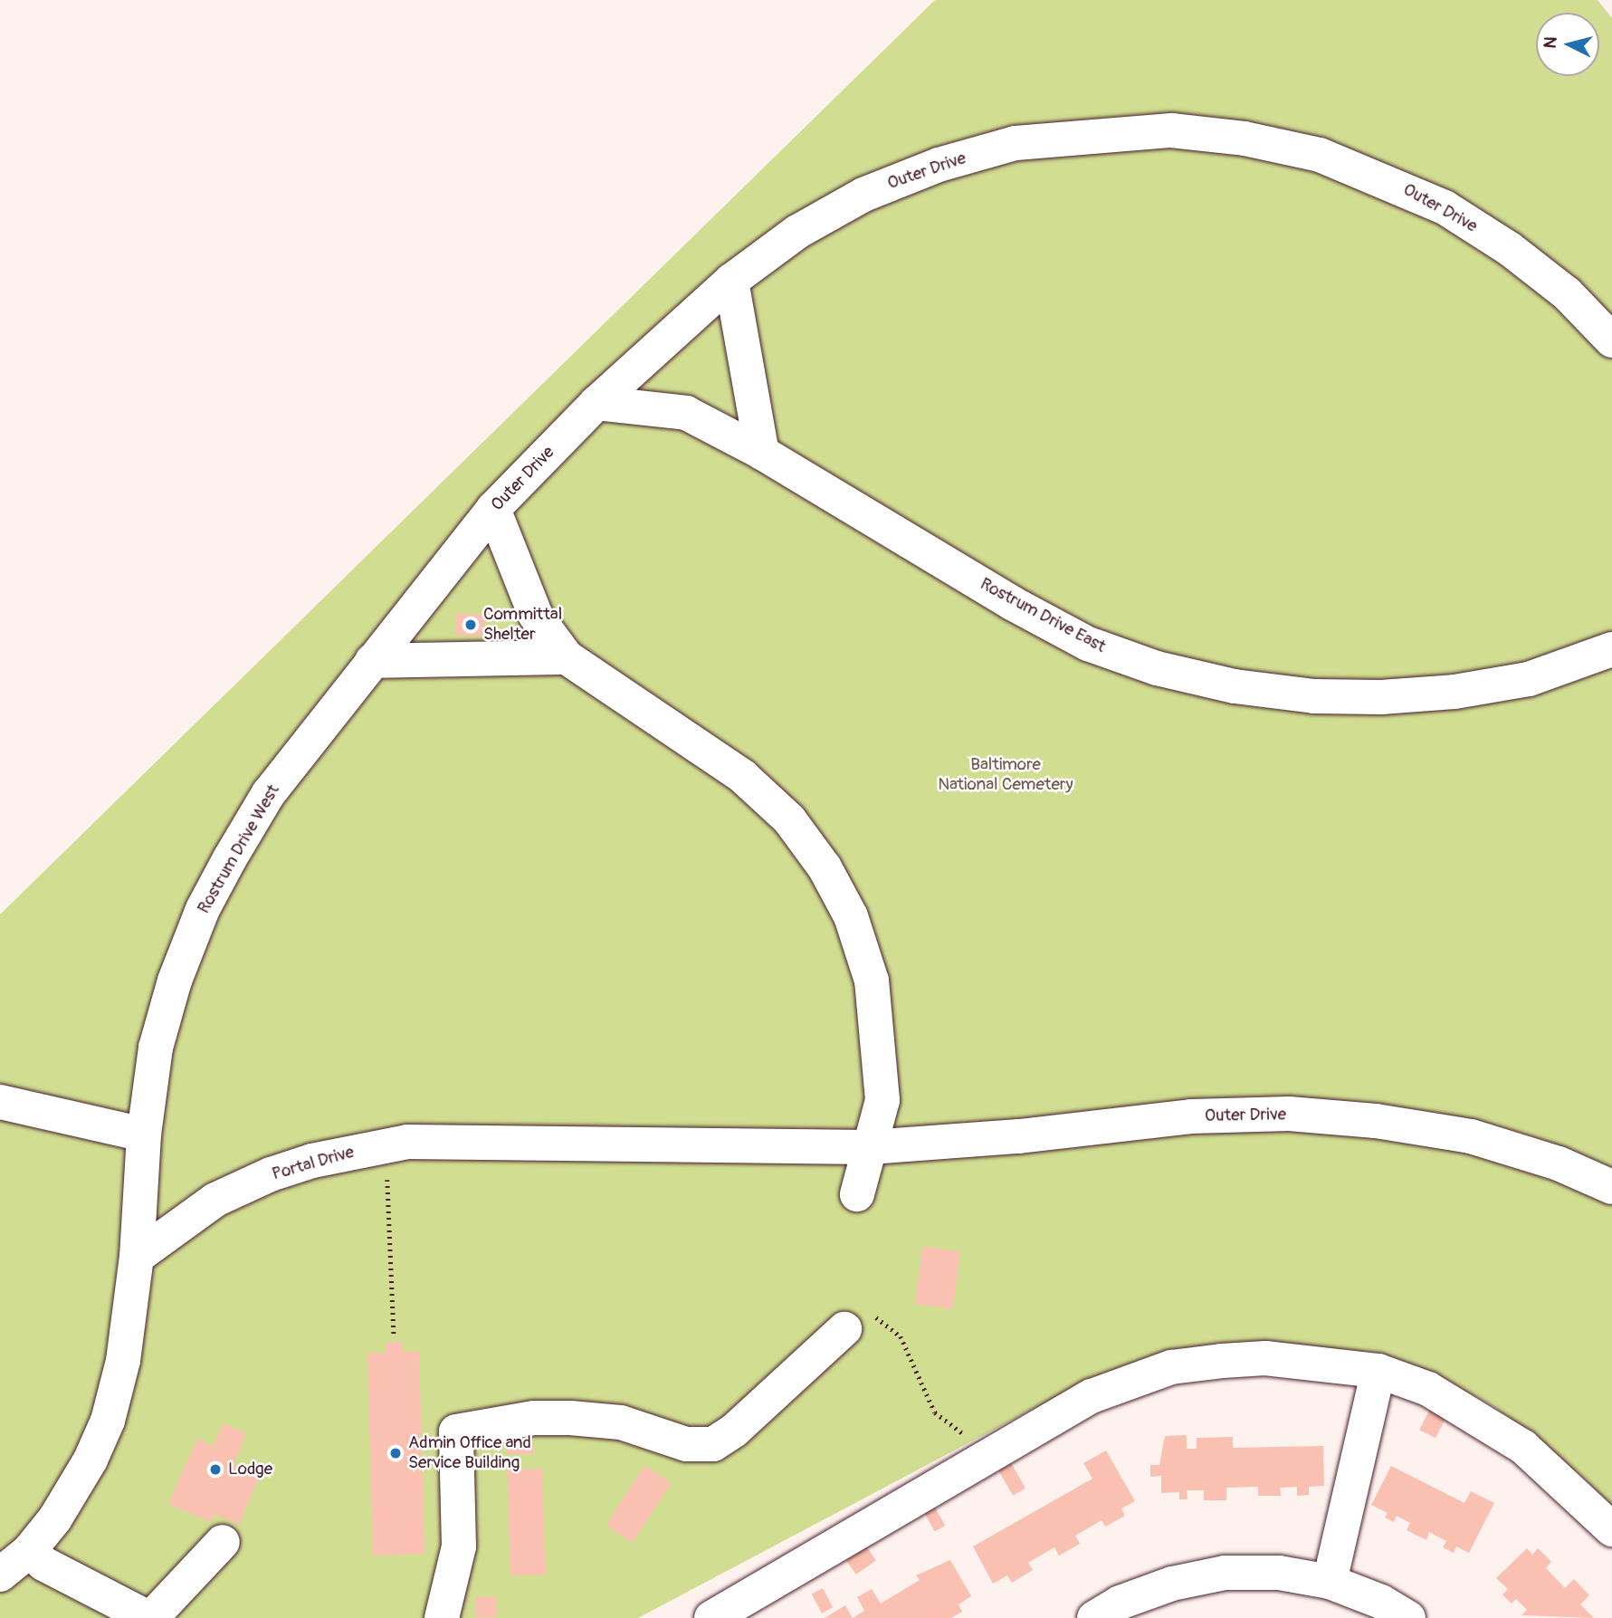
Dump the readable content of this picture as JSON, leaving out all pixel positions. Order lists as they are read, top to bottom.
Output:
{
  "streets": {
    "street": [
      "Outer Drive",
      "Rostrum Drive East",
      "Rostrum Drive West",
      "Portal Drive"
    ]
  },
  "crossings": [
    ["Outer Drive", "Rostrum Drive East"],
    ["Outer Drive", "Rostrum Drive West"],
    ["Outer Drive", "Portal Drive"],
    ["Rostrum Drive West", "Portal Drive"]
  ],
  "parks": ["Baltimore National Cemetery"],
  "places": ["Committal Shelter", "Admin Office and Service Building", "Lodge"],
  "north": "left"
}
